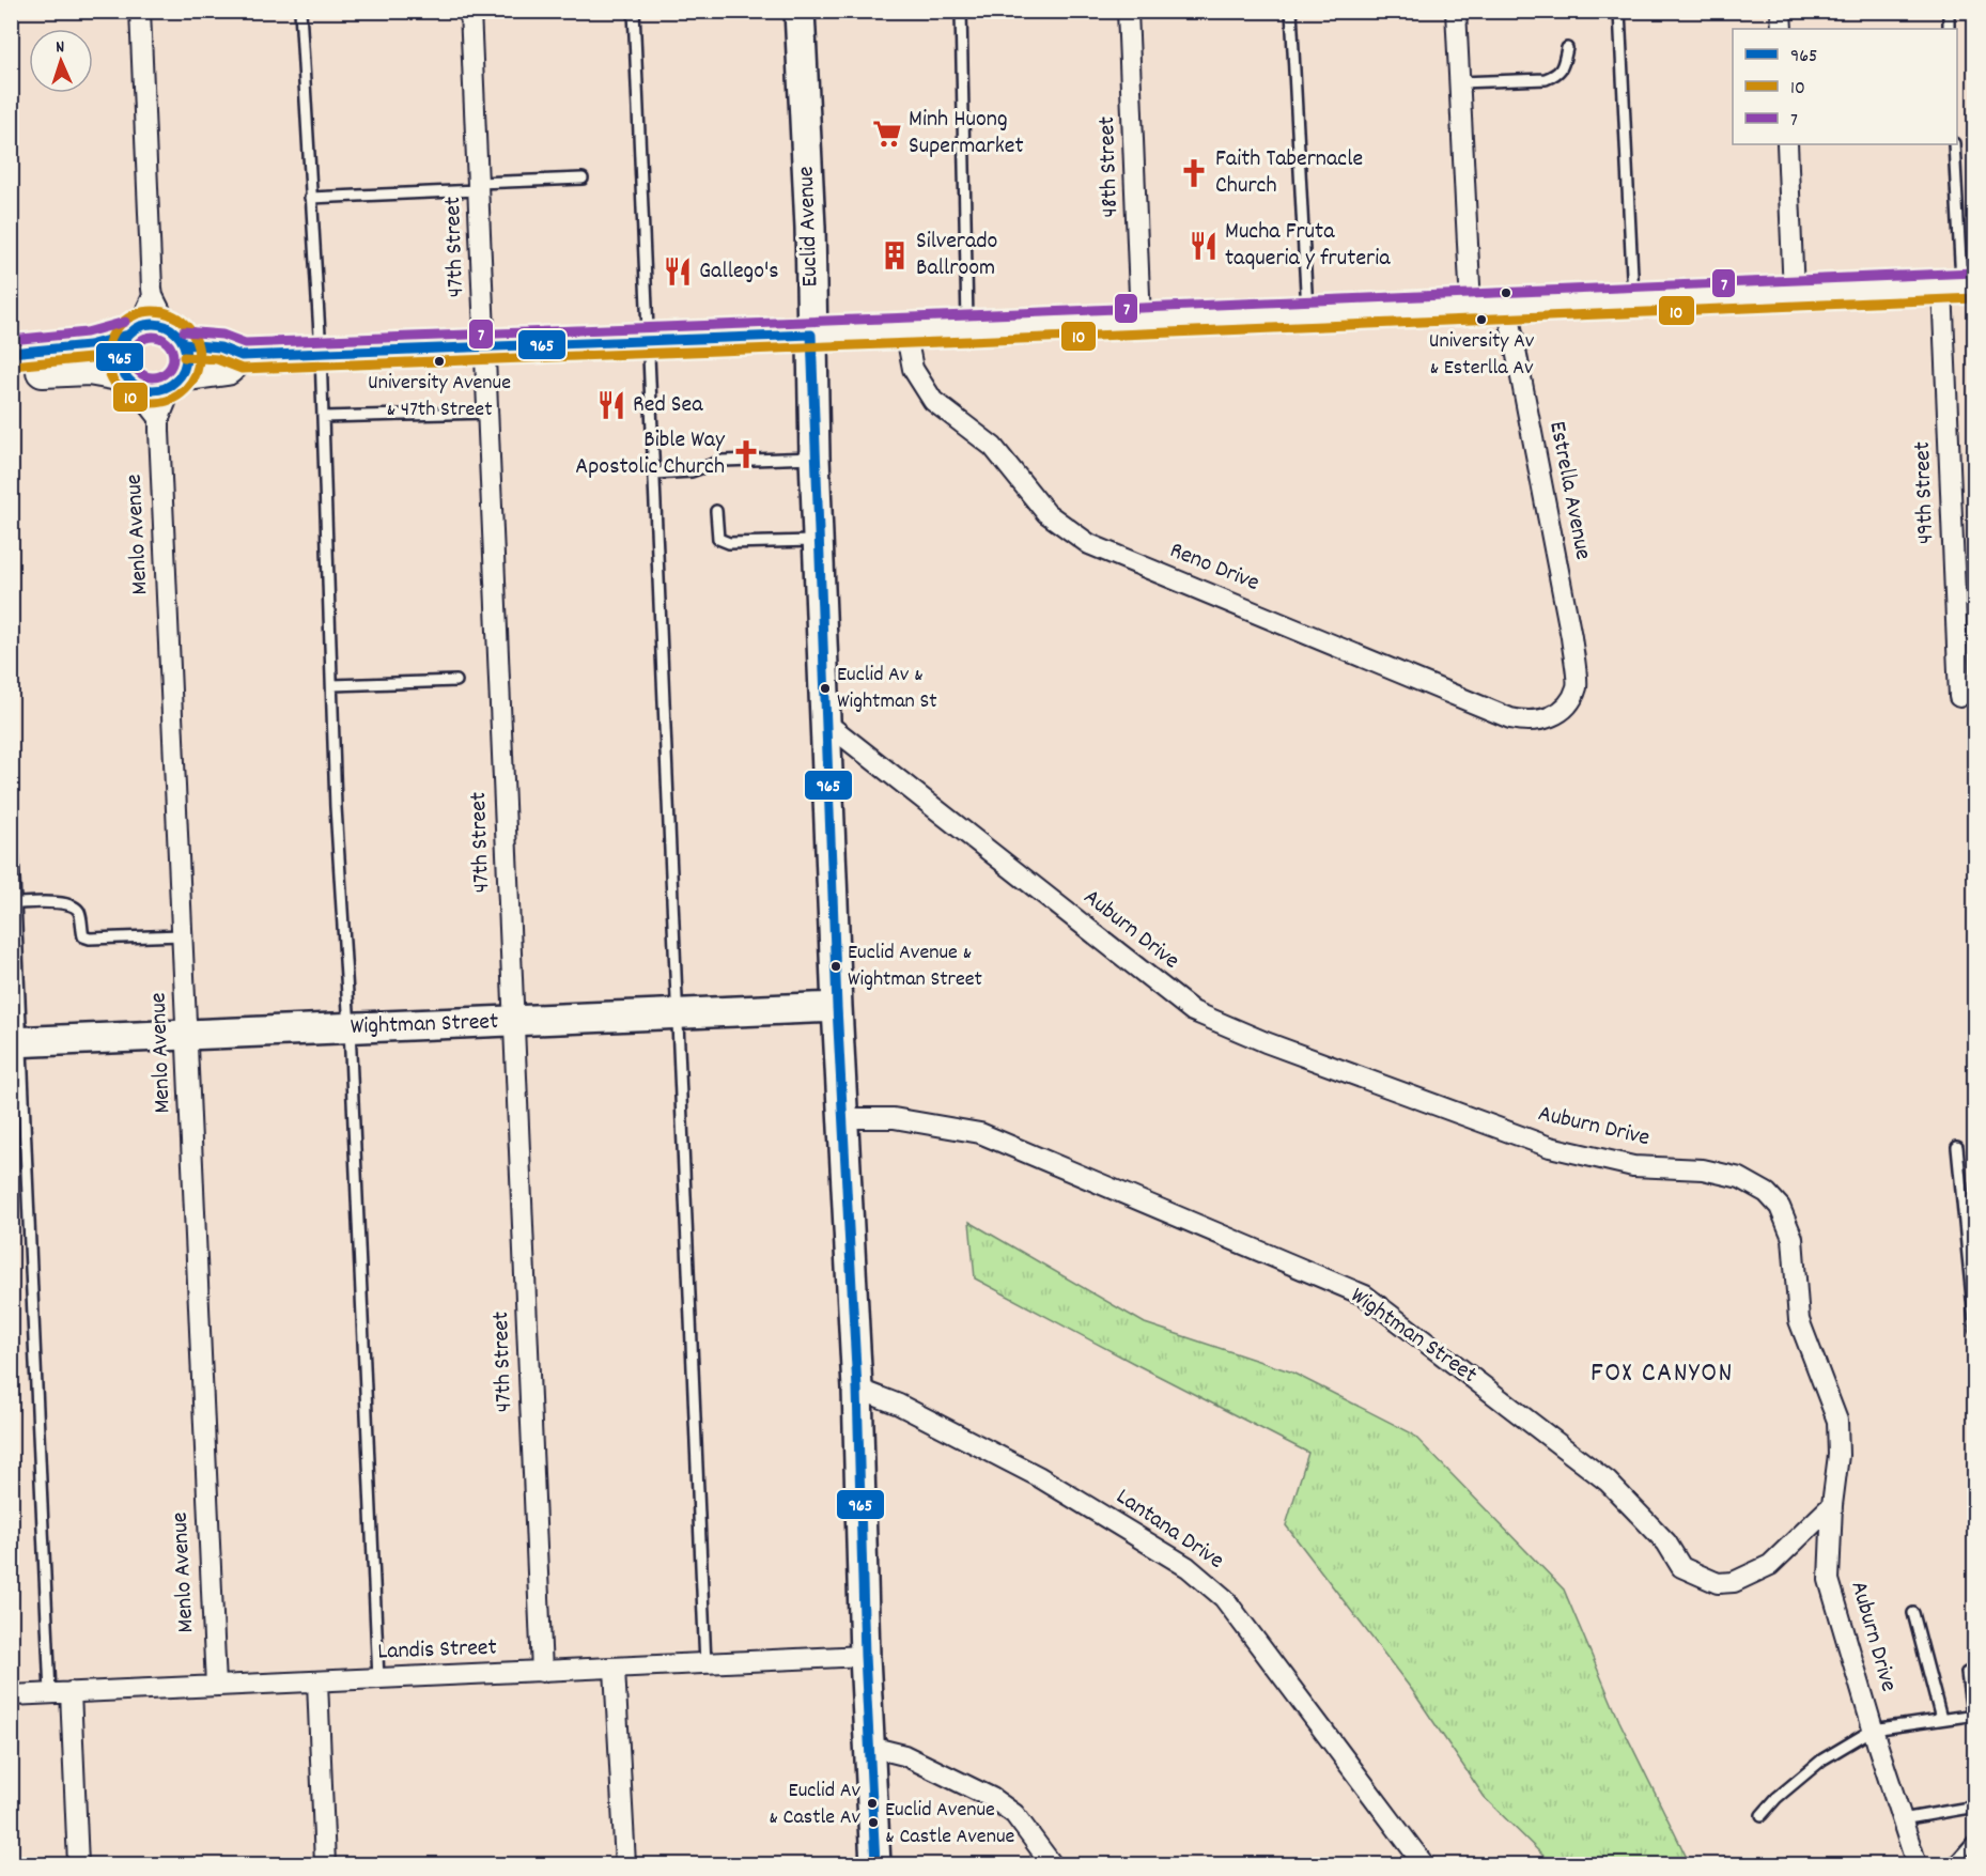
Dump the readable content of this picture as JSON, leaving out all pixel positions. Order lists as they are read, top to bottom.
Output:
{
  "streets": {
    "main road": ["Euclid Avenue", "Wightman Street"],
    "street": [
      "48th Street",
      "47th Street",
      "Estrella Avenue",
      "49th Street",
      "Menlo Avenue",
      "Reno Drive",
      "Auburn Drive",
      "Lantana Drive",
      "Landis Street"
    ]
  },
  "crossings": [
    ["Euclid Avenue", "Auburn Drive"],
    ["Euclid Avenue", "Wightman Street"],
    ["Euclid Avenue", "Lantana Drive"],
    ["Euclid Avenue", "Landis Street"],
    ["47th Street", "Wightman Street"],
    ["47th Street", "Landis Street"],
    ["Estrella Avenue", "Reno Drive"],
    ["Menlo Avenue", "Wightman Street"],
    ["Menlo Avenue", "Landis Street"],
    ["Auburn Drive", "Wightman Street"]
  ],
  "districts": ["FOX CANYON"],
  "places": {
    "supermarket": ["Minh Huong Supermarket"],
    "church": ["Faith Tabernacle Church", "Bible Way Apostolic Church"],
    "restaurant": ["Mucha Fruta taqueria y fruteria", "Gallego's", "Red Sea"],
    "building": ["Silverado Ballroom"],
    "other": [
      "University Av & Esterlla Av",
      "University Avenue & 47th Street",
      "Euclid Av & Wightman St",
      "Euclid Avenue & Wightman Street",
      "Euclid Av & Castle Av",
      "Euclid Avenue & Castle Avenue"
    ]
  },
  "lines": ["transit line 7", "transit line 10", "transit line 965"],
  "legend": ["965", "10", "7"],
  "north": "top"
}
